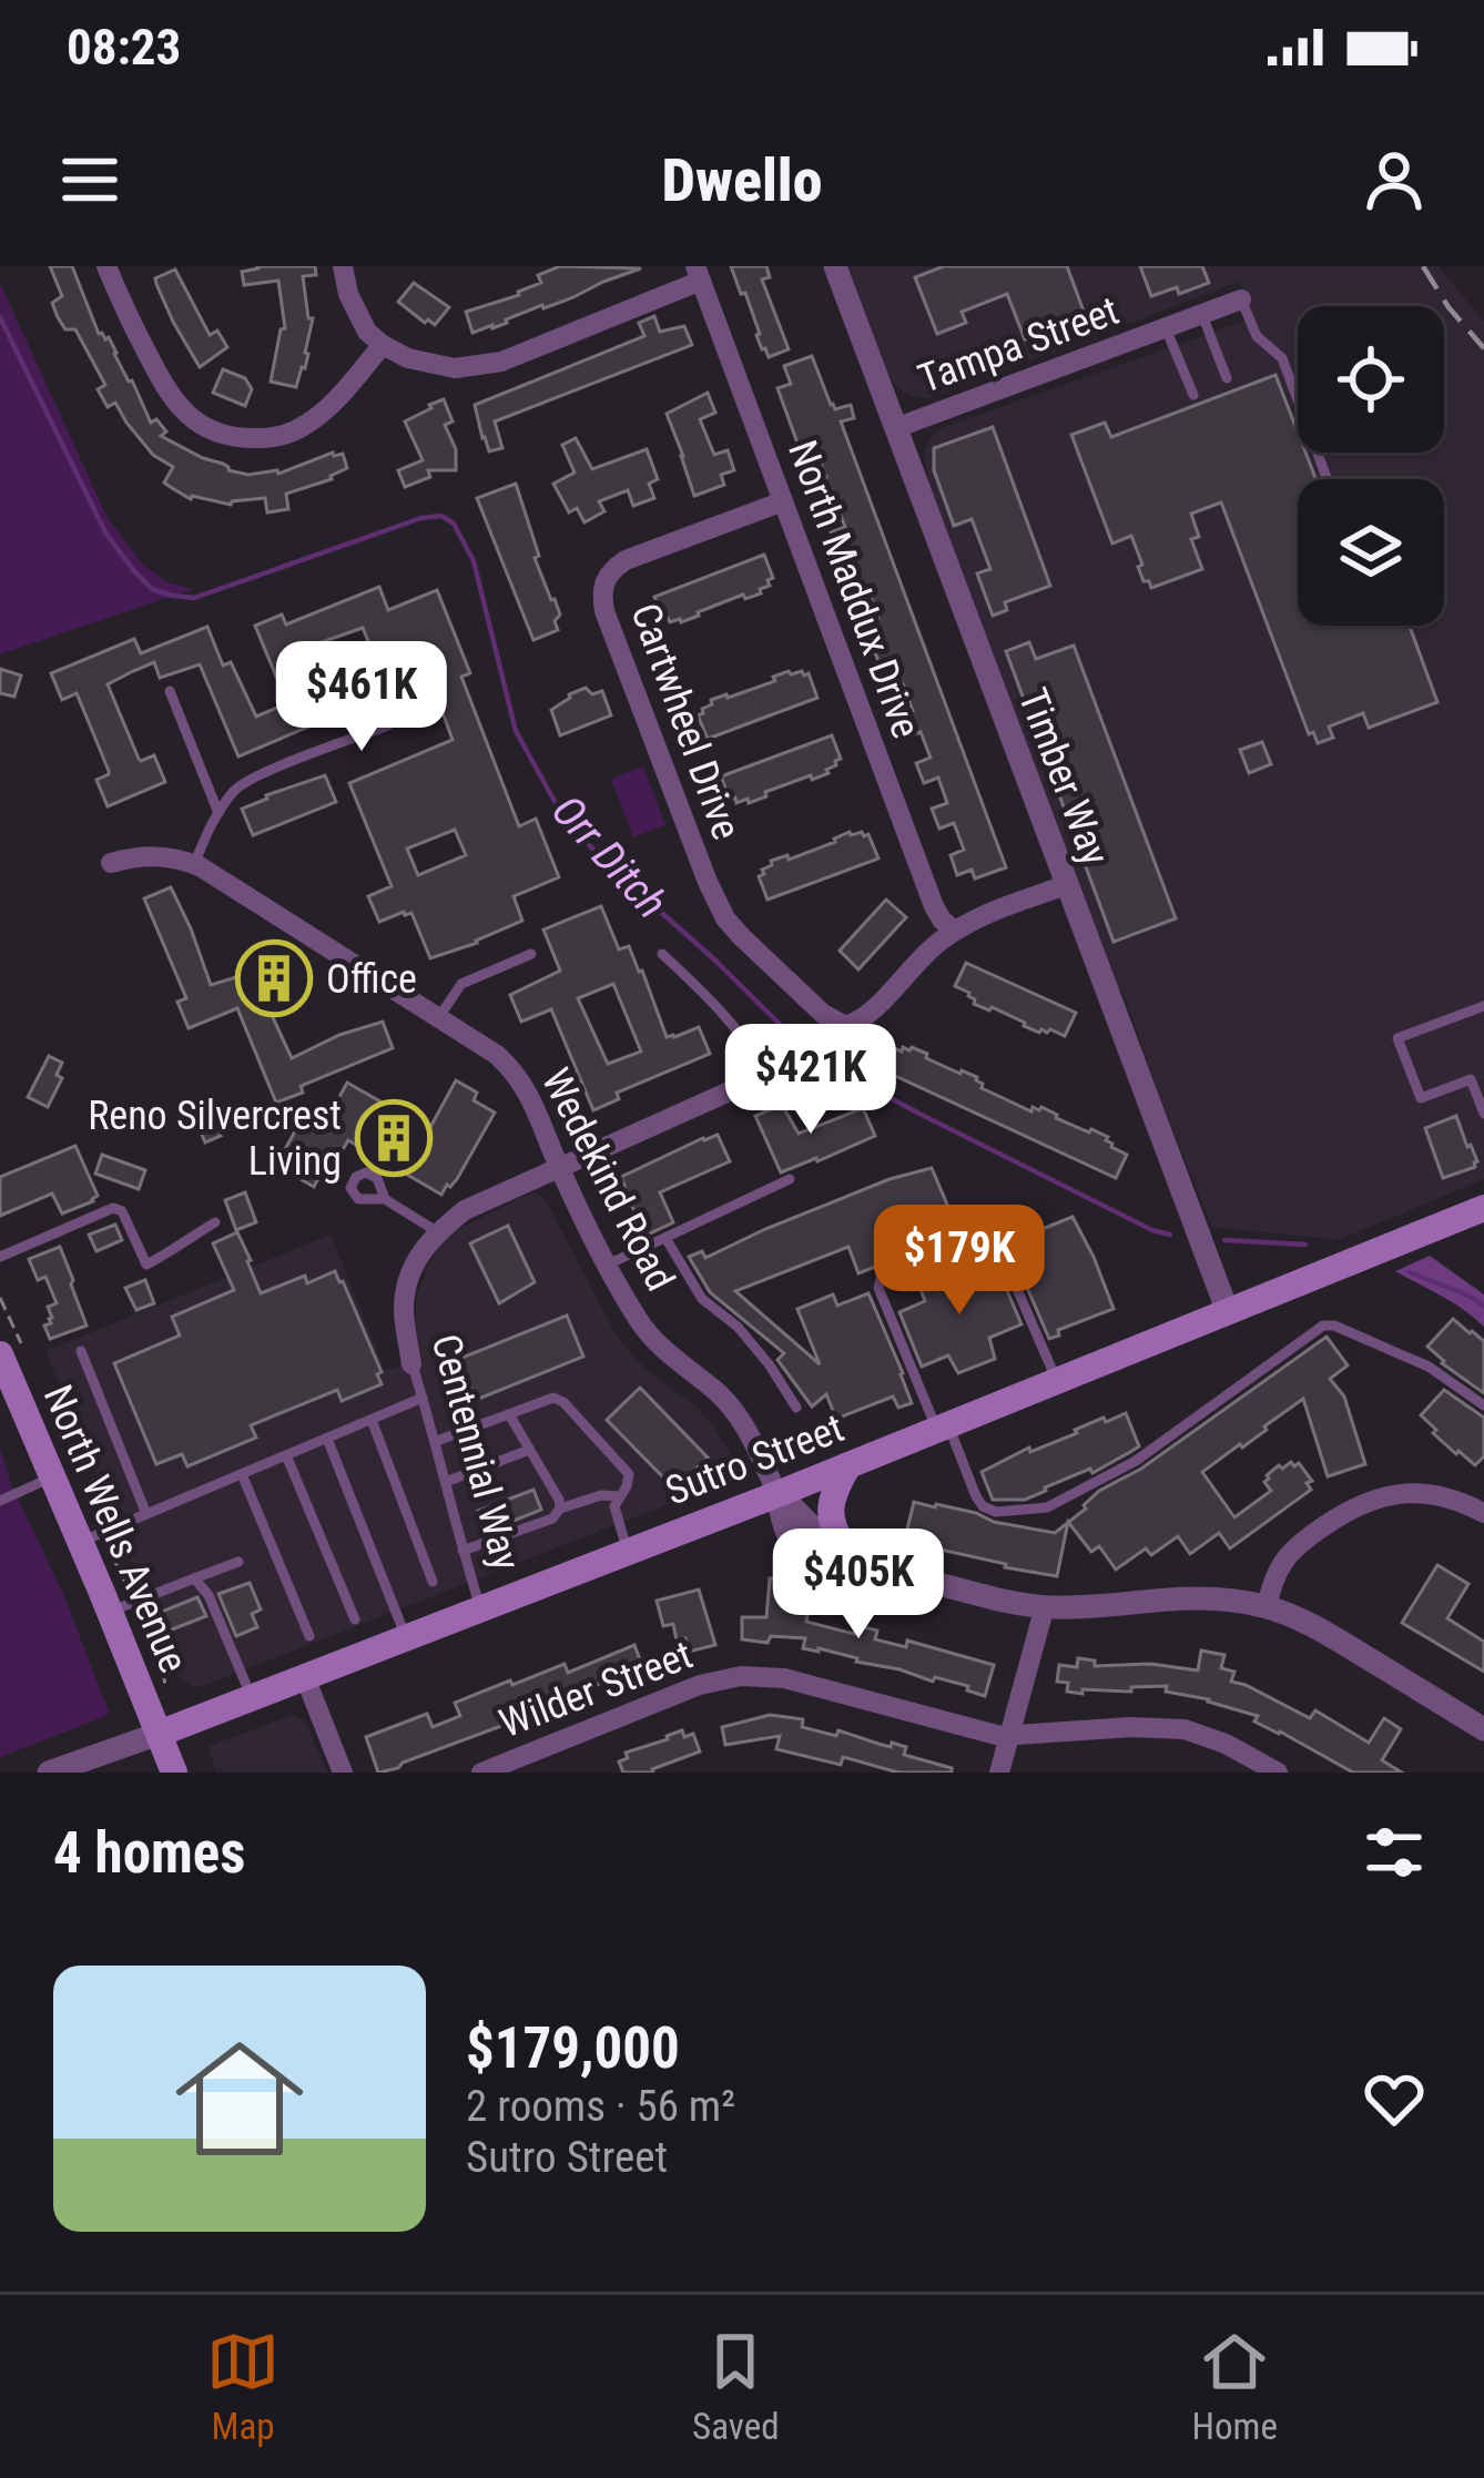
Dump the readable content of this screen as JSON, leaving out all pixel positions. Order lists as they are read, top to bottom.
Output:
{
  "streets": {
    "main road": ["Sutro Street", "North Wells Avenue"],
    "street": [
      "Tampa Street",
      "North Maddux Drive",
      "Cartwheel Drive",
      "Timber Way",
      "Wedekind Road",
      "Centennial Way",
      "Wilder Street"
    ]
  },
  "crossings": [
    ["Tampa Street", "Timber Way"],
    ["North Maddux Drive", "Cartwheel Drive"],
    ["Timber Way", "Sutro Street"],
    ["Wedekind Road", "Centennial Way"],
    ["Wedekind Road", "Sutro Street"],
    ["Centennial Way", "Sutro Street"],
    ["Sutro Street", "North Wells Avenue"]
  ],
  "water": ["Orr Ditch"],
  "places": {
    "building": ["Office", "Reno Silvercrest Living"]
  },
  "page": {
    "status": "08:23",
    "header": "Dwello",
    "price": [
      "$461K",
      "$421K",
      "$179K",
      "$405K"
    ],
    "heading": "4 homes",
    "list": [
      {
        "name": "$179,000",
        "note": "2 rooms · 56 m² · Sutro Street"
      }
    ],
    "tabs": ["Map", "Saved", "Home"]
  }
}
